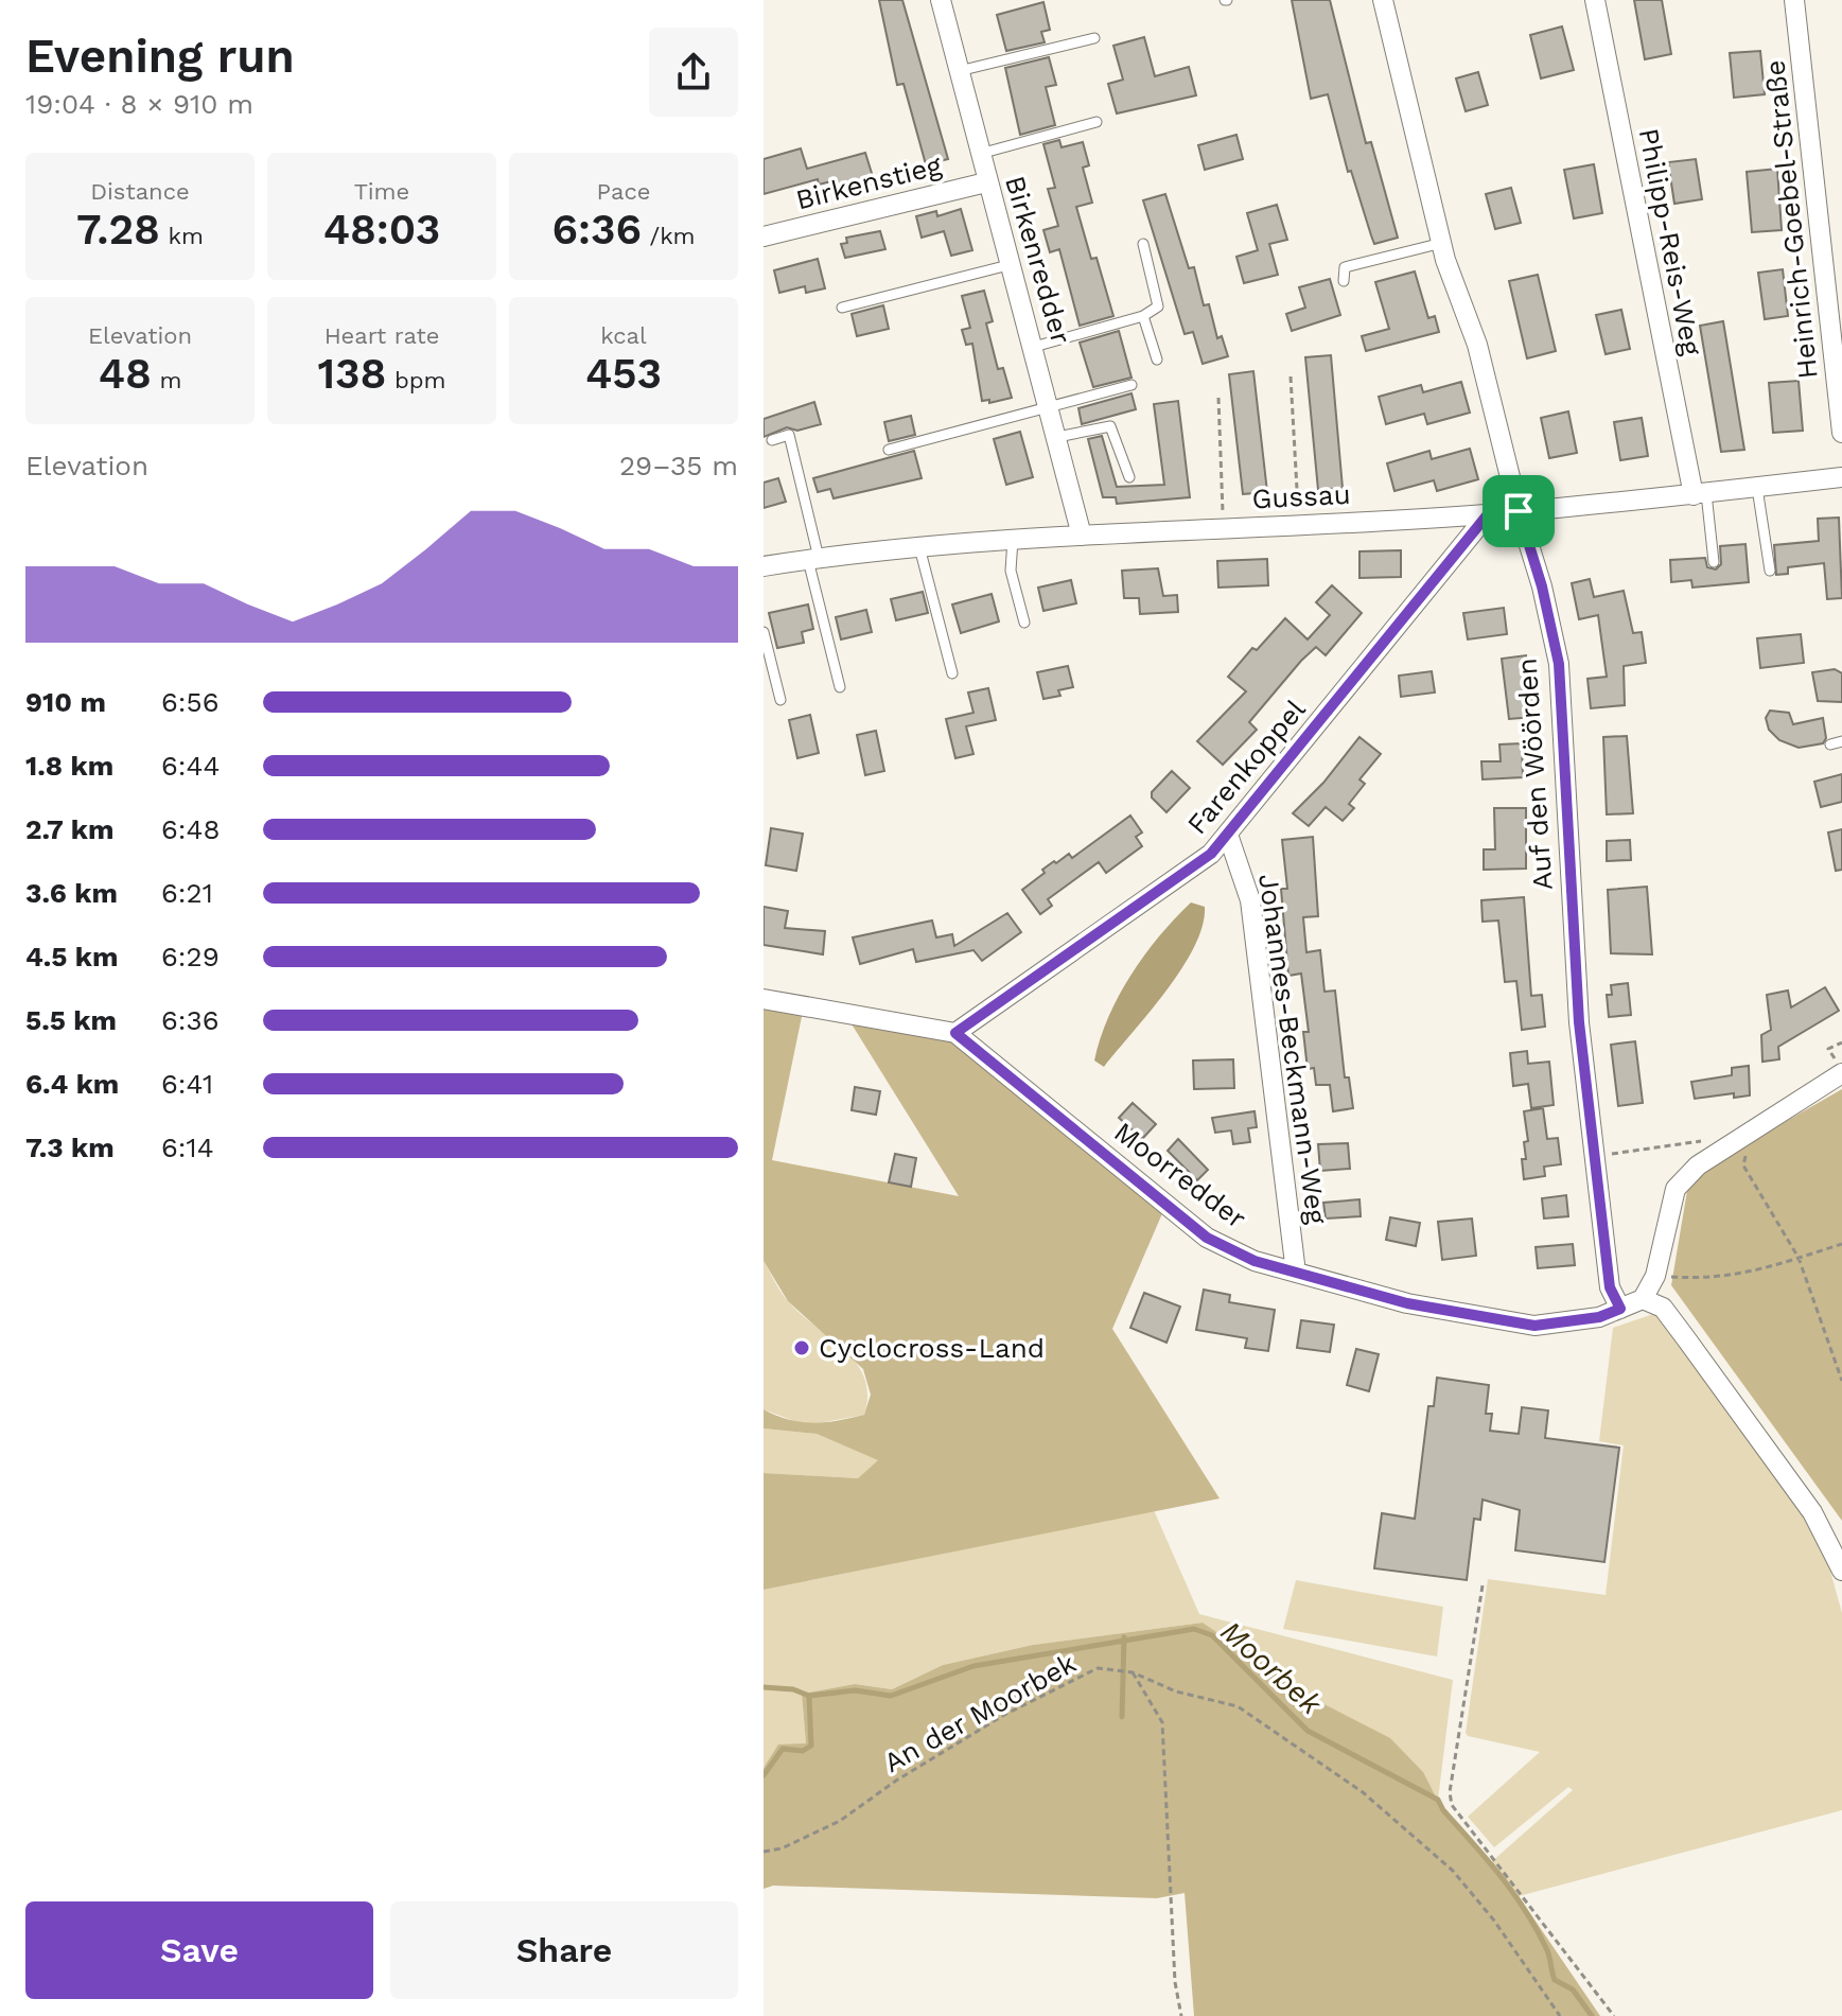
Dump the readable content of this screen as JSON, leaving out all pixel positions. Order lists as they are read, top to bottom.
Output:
{
  "streets": {
    "street": [
      "Birkenstieg",
      "Heinrich-Goebel-Straße",
      "Philipp-Reis-Weg",
      "Birkenredder",
      "Gussau",
      "Farenkoppel",
      "Auf den Wöörden",
      "Johannes-Beckmann-Weg",
      "Moorredder"
    ],
    "path": ["An der Moorbek"]
  },
  "crossings": [
    ["Birkenstieg", "Birkenredder"],
    ["Philipp-Reis-Weg", "Gussau"],
    ["Birkenredder", "Gussau"],
    ["Gussau", "Farenkoppel"],
    ["Gussau", "Auf den Wöörden"],
    ["Farenkoppel", "Johannes-Beckmann-Weg"],
    ["Farenkoppel", "Moorredder"],
    ["Auf den Wöörden", "Moorredder"],
    ["Johannes-Beckmann-Weg", "Moorredder"]
  ],
  "water": ["Moorbek"],
  "places": ["Cyclocross-Land"],
  "page": {
    "heading": ["Evening run", "19:04 · 8 × 910 m"],
    "stats": [
      ["Distance", "7.28 km"],
      ["Time", "48:03"],
      ["Pace", "6:36 /km"],
      ["Elevation", "48 m"],
      ["Heart rate", "138 bpm"],
      ["kcal", "453"]
    ],
    "chart": ["Elevation", "29–35 m"],
    "list": [
      {
        "name": "910 m",
        "note": "6:56"
      },
      {
        "name": "1.8 km",
        "note": "6:44"
      },
      {
        "name": "2.7 km",
        "note": "6:48"
      },
      {
        "name": "3.6 km",
        "note": "6:21"
      },
      {
        "name": "4.5 km",
        "note": "6:29"
      },
      {
        "name": "5.5 km",
        "note": "6:36"
      },
      {
        "name": "6.4 km",
        "note": "6:41"
      },
      {
        "name": "7.3 km",
        "note": "6:14"
      }
    ],
    "buttons": ["Save", "Share"]
  }
}
